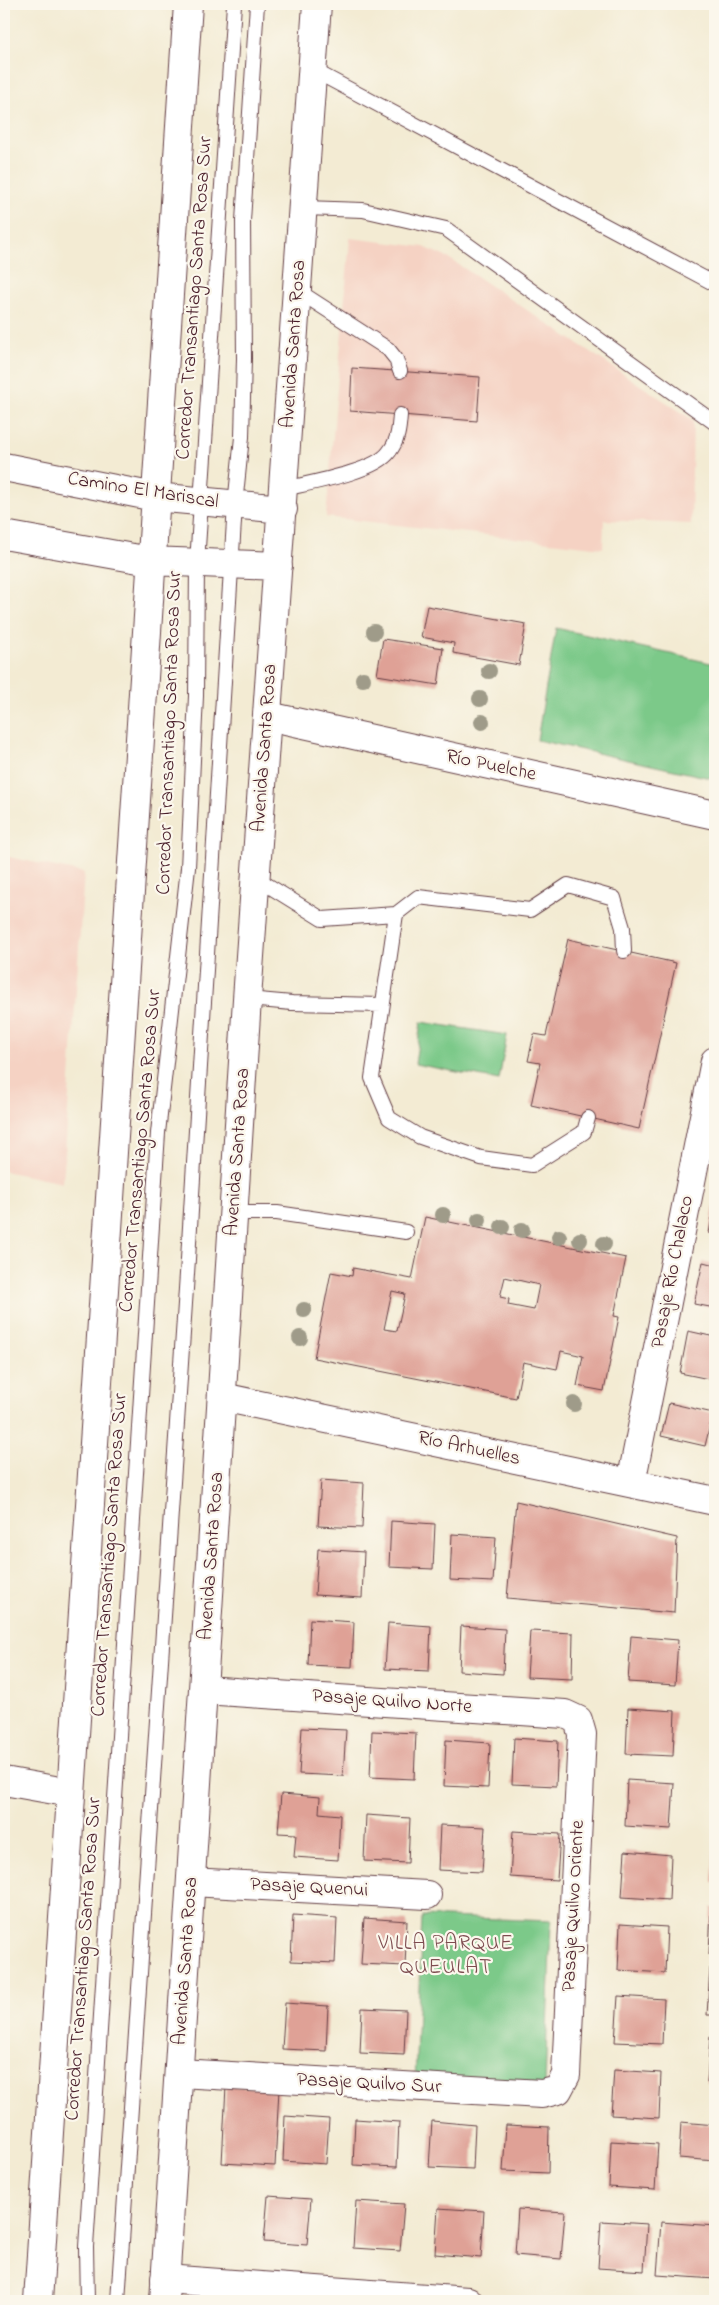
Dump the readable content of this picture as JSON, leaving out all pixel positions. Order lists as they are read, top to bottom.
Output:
{
  "streets": {
    "main road": [
      "Avenida Santa Rosa",
      "Camino El Mariscal",
      "Río Puelche",
      "Pasaje Río Chalaco",
      "Río Arhuelles",
      "Pasaje Quilvo Norte",
      "Pasaje Quenui",
      "Pasaje Quilvo Oriente",
      "Pasaje Quilvo Sur"
    ],
    "lane": ["Corredor Transantiago Santa Rosa Sur"]
  },
  "crossings": [
    ["Corredor Transantiago Santa Rosa Sur", "Camino El Mariscal"],
    ["Avenida Santa Rosa", "Camino El Mariscal"],
    ["Avenida Santa Rosa", "Río Puelche"],
    ["Avenida Santa Rosa", "Río Arhuelles"],
    ["Avenida Santa Rosa", "Pasaje Quilvo Norte"],
    ["Avenida Santa Rosa", "Pasaje Quenui"],
    ["Avenida Santa Rosa", "Pasaje Quilvo Sur"],
    ["Pasaje Río Chalaco", "Río Arhuelles"],
    ["Pasaje Quilvo Norte", "Pasaje Quilvo Oriente"],
    ["Pasaje Quilvo Oriente", "Pasaje Quilvo Sur"]
  ],
  "districts": ["VILLA PARQUE QUEULAT"]
}
